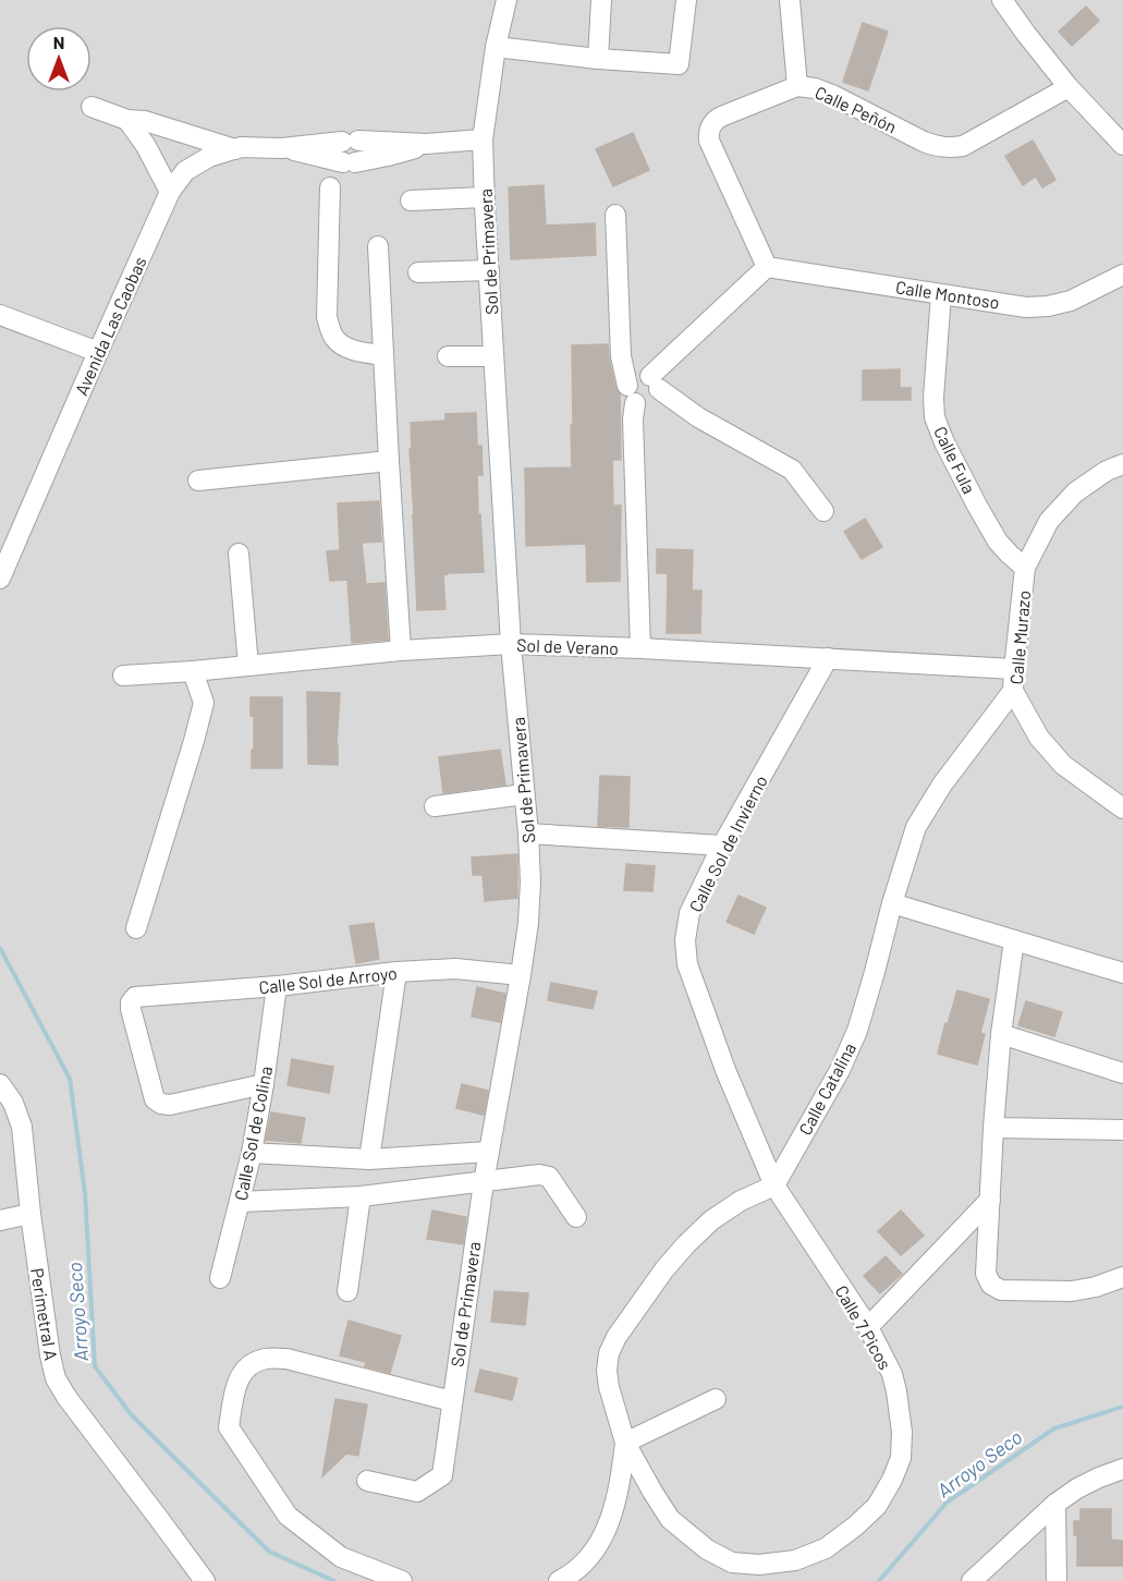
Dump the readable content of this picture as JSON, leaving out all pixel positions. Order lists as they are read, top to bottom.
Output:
{
  "streets": {
    "street": [
      "Calle Peñón",
      "Sol de Primavera",
      "Calle Montoso",
      "Avenida Las Caobas",
      "Calle Fula",
      "Calle Murazo",
      "Sol de Verano",
      "Calle Sol de Invierno",
      "Calle Sol de Arroyo",
      "Calle Catalina",
      "Calle Sol de Colina",
      "Perimetral A",
      "Calle 7 Picos"
    ]
  },
  "crossings": [
    ["Calle Peñón", "Calle Montoso"],
    ["Sol de Primavera", "Avenida Las Caobas"],
    ["Sol de Primavera", "Sol de Verano"],
    ["Sol de Primavera", "Calle Sol de Arroyo"],
    ["Calle Montoso", "Calle Fula"],
    ["Calle Fula", "Calle Murazo"],
    ["Calle Murazo", "Sol de Verano"],
    ["Calle Murazo", "Calle Catalina"],
    ["Sol de Verano", "Calle Sol de Invierno"],
    ["Calle Sol de Invierno", "Calle Catalina"],
    ["Calle Sol de Invierno", "Calle 7 Picos"],
    ["Calle Sol de Arroyo", "Calle Sol de Colina"],
    ["Calle Catalina", "Calle 7 Picos"]
  ],
  "water": ["Arroyo Seco"],
  "north": "top"
}
